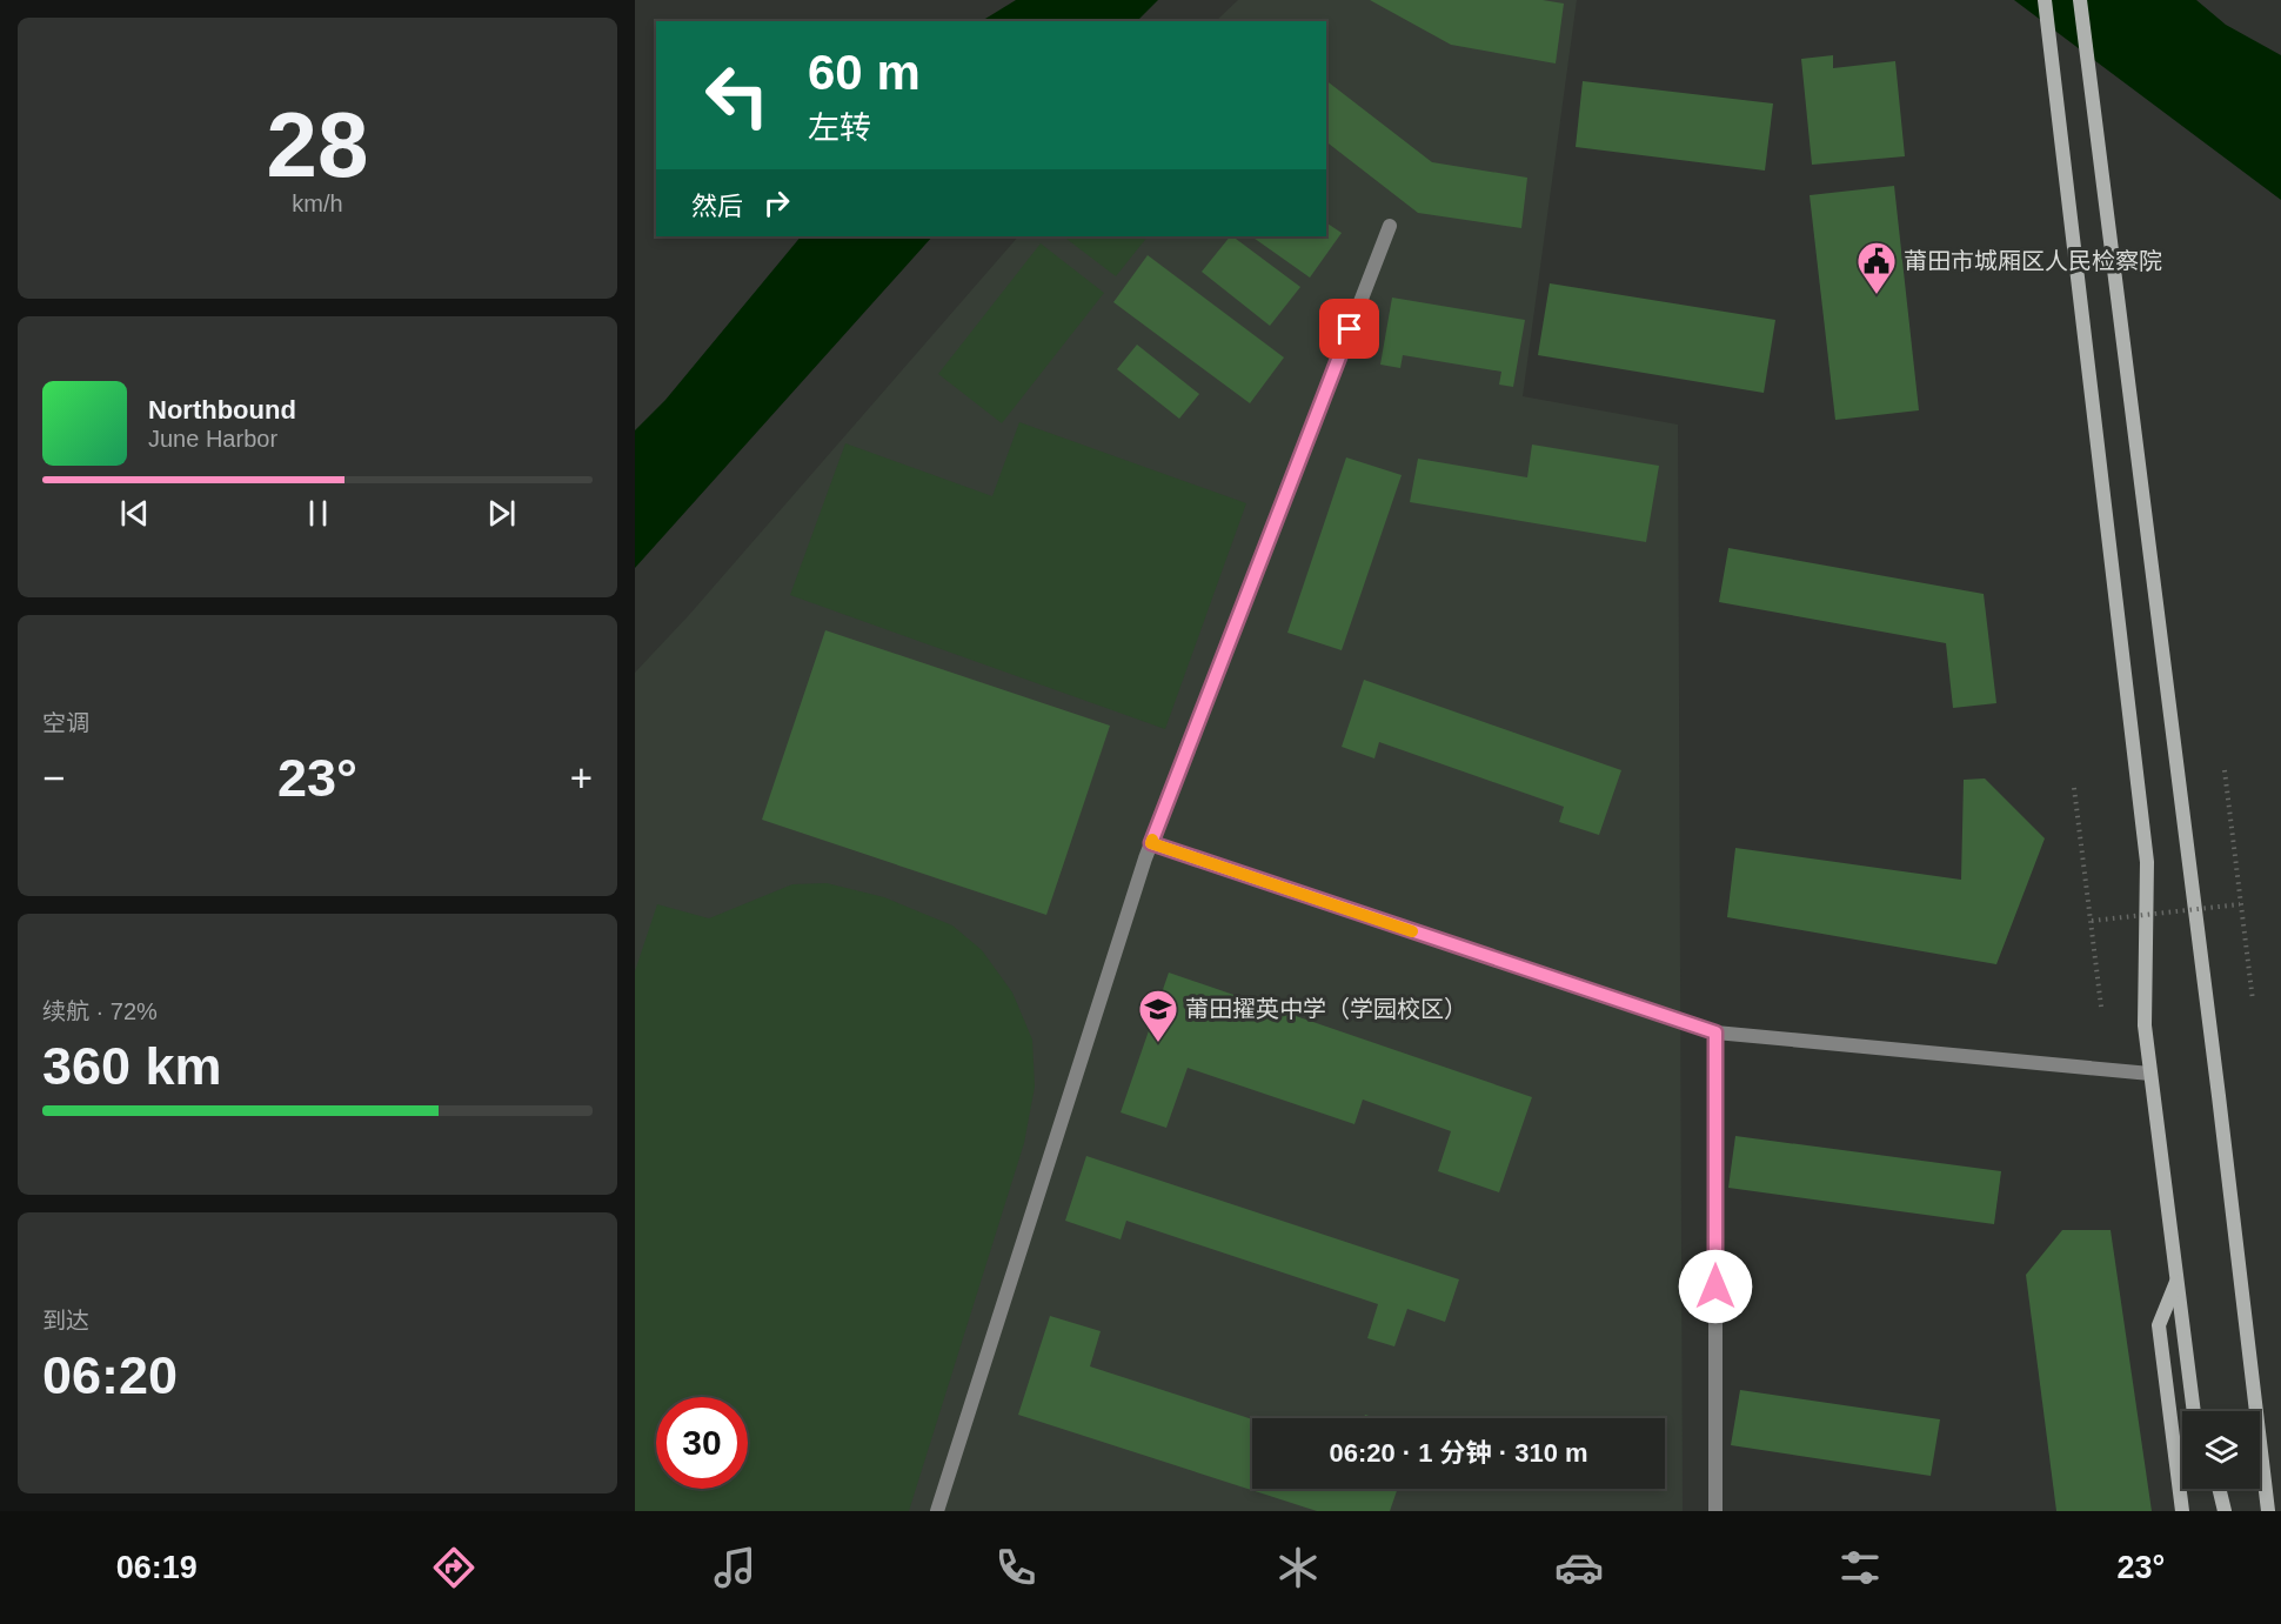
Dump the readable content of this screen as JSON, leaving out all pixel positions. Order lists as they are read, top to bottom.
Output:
{
  "places": {
    "public building": ["莆田市城厢区人民检察院"],
    "school or university": ["莆田擢英中学（学园校区）"]
  },
  "page": {
    "tile": [
      ["28", "km/h"],
      "空调",
      ["续航 · 72%", "360 km"],
      ["到达", "06:20"]
    ],
    "turn": ["60 m", "左转"],
    "then": "然后",
    "song": ["Northbound", "June Harbor"],
    "heat": ["−", "23°", "+"],
    "limit": "30",
    "trip": "06:20 · 1 分钟 · 310 m",
    "tabs": ["06:19", "23°"]
  }
}
